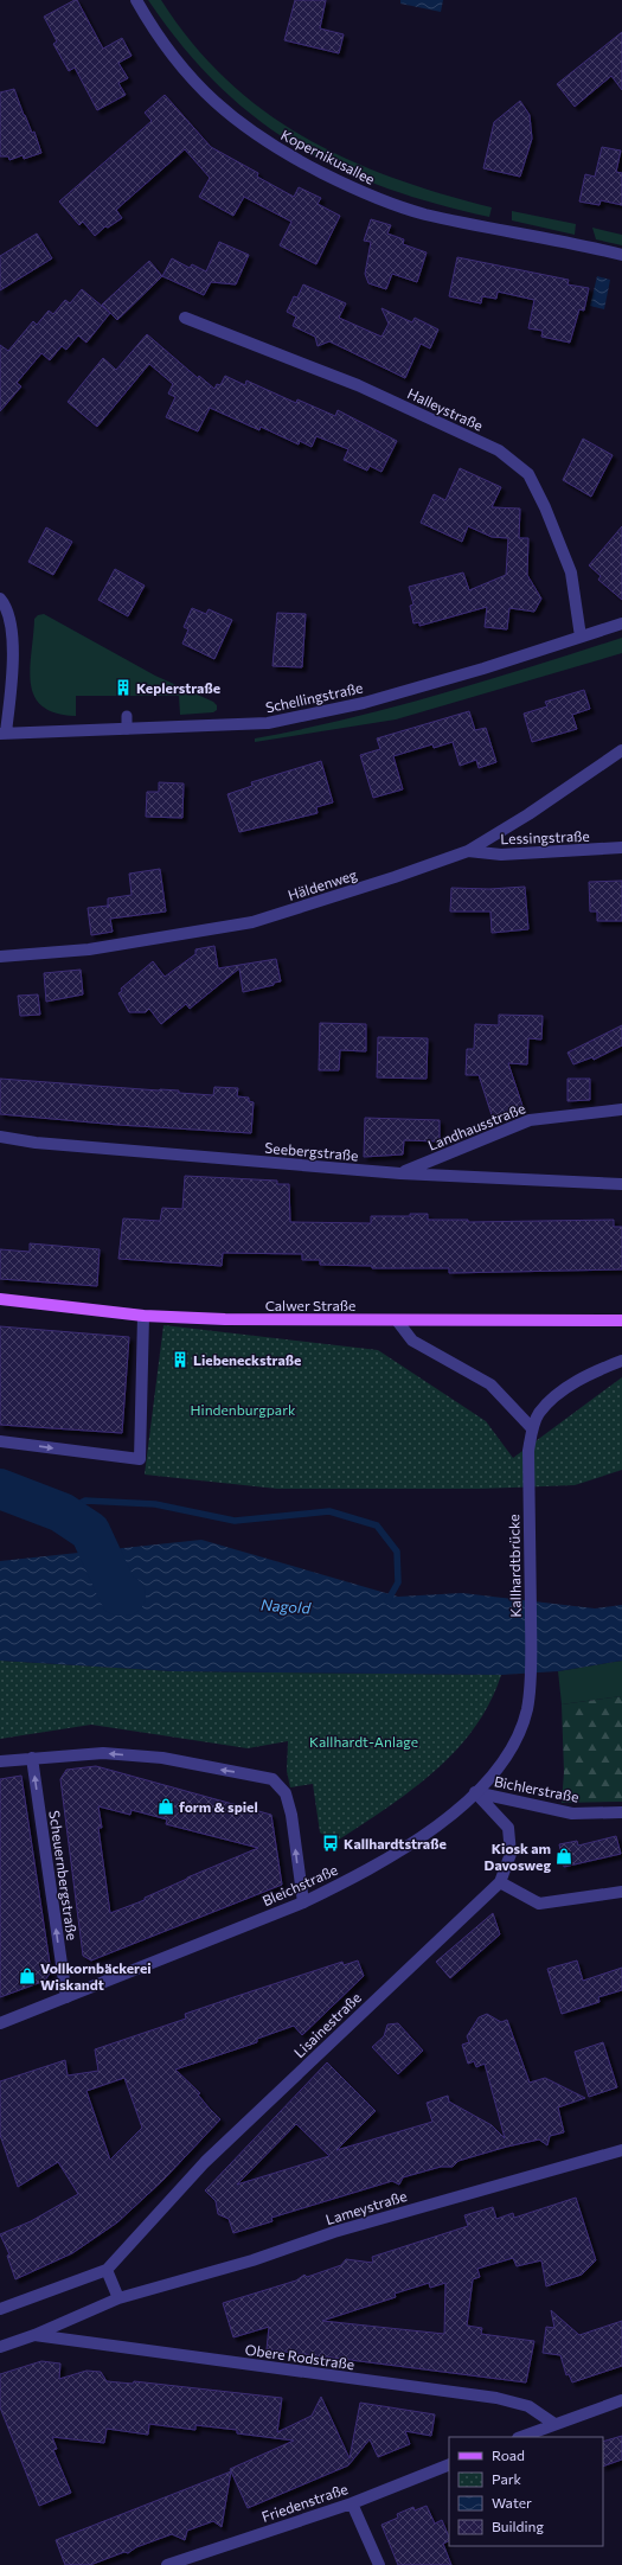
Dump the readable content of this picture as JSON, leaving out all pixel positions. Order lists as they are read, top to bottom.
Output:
{
  "streets": {
    "main road": ["Calwer Straße"],
    "street": [
      "Kopernikusallee",
      "Halleystraße",
      "Schellingstraße",
      "Lessingstraße",
      "Häldenweg",
      "Landhausstraße",
      "Seebergstraße",
      "Kallhardtbrücke",
      "Bichlerstraße",
      "Scheuernbergstraße",
      "Bleichstraße",
      "Lisainestraße",
      "Lameystraße",
      "Obere Rodstraße",
      "Friedenstraße"
    ]
  },
  "crossings": [
    ["Halleystraße", "Schellingstraße"],
    ["Lessingstraße", "Häldenweg"],
    ["Landhausstraße", "Seebergstraße"],
    ["Kallhardtbrücke", "Bleichstraße"],
    ["Bichlerstraße", "Bleichstraße"],
    ["Bichlerstraße", "Lisainestraße"],
    ["Scheuernbergstraße", "Bleichstraße"],
    ["Bleichstraße", "Lisainestraße"],
    ["Lameystraße", "Obere Rodstraße"]
  ],
  "one_way": ["Scheuernbergstraße"],
  "water": ["Nagold"],
  "parks": ["Hindenburgpark", "Kallhardt-Anlage"],
  "places": {
    "building": ["Keplerstraße", "Liebeneckstraße"],
    "shop": ["form & spiel", "Kiosk am Davosweg", "Vollkornbäckerei Wiskandt"],
    "bus stop": ["Kallhardtstraße"]
  },
  "legend": [
    "Road",
    "Park",
    "Water",
    "Building"
  ]
}
